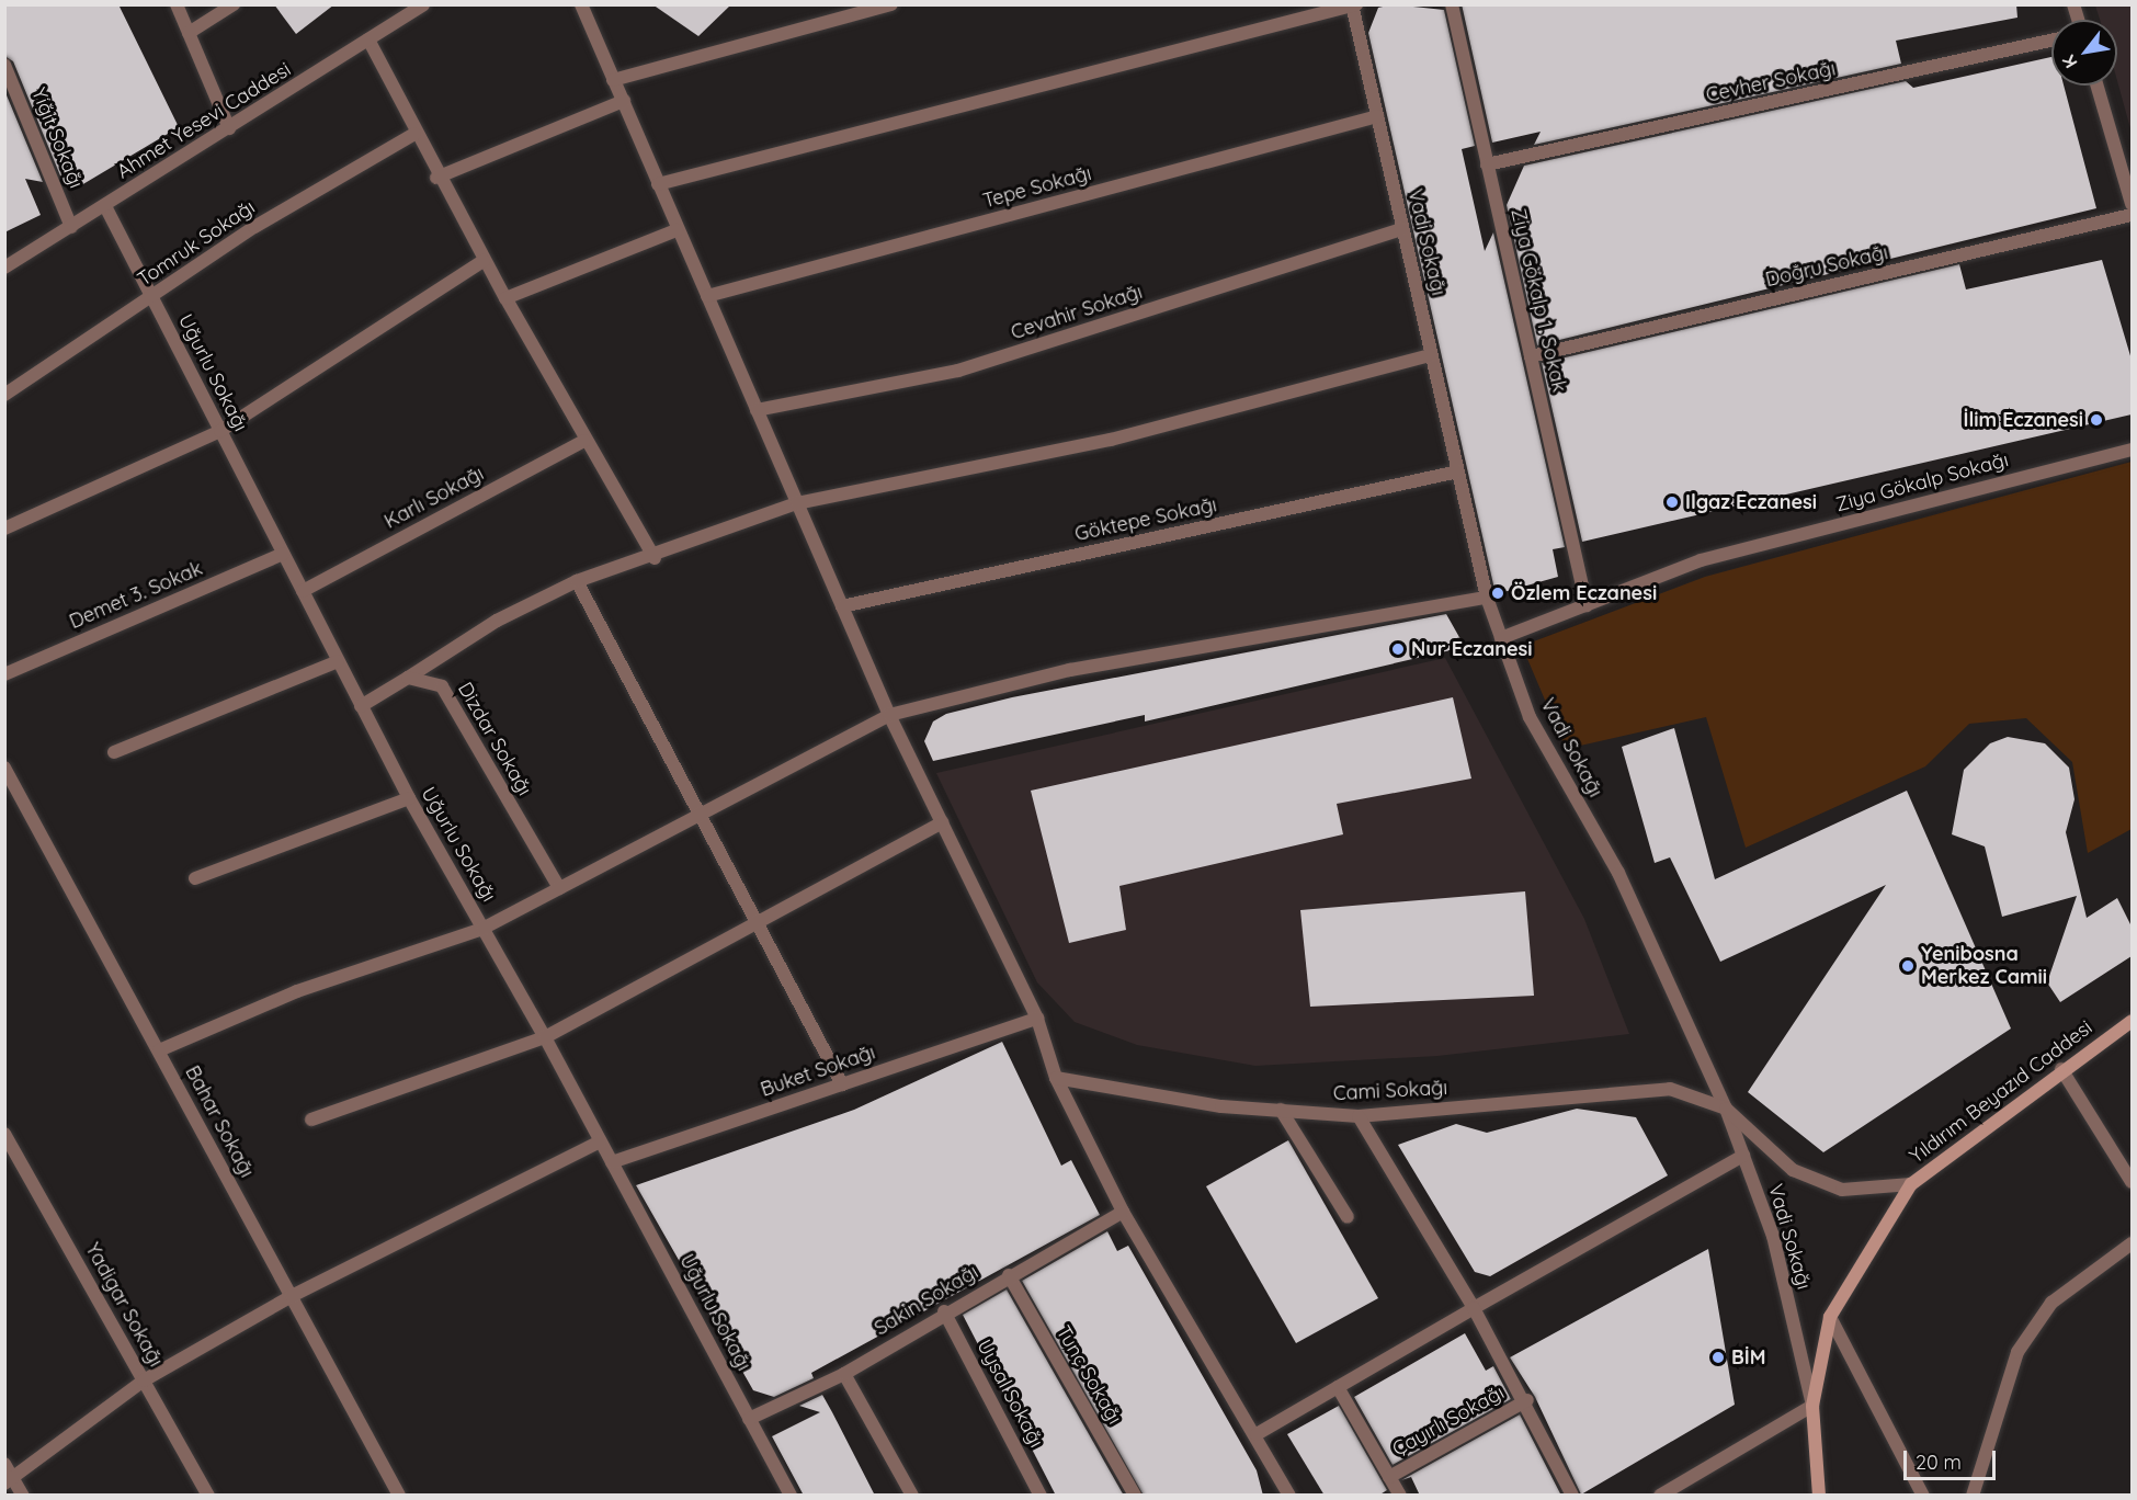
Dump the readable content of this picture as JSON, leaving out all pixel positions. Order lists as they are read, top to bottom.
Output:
{
  "streets": {
    "main road": ["Yıldırım Beyazıd Caddesi"],
    "street": [
      "Cevher Sokağı",
      "Ahmet Yesevi Caddesi",
      "Yiğit Sokağı",
      "Tepe Sokağı",
      "Vadi Sokağı",
      "Tomruk Sokağı",
      "Doğru Sokağı",
      "Ziya Gökalp 1. Sokak",
      "Cevahir Sokağı",
      "Uğurlu Sokağı",
      "Ziya Gökalp Sokağı",
      "Karlı Sokağı",
      "Göktepe Sokağı",
      "Demet 3. Sokak",
      "Dizdar Sokağı",
      "Buket Sokağı",
      "Cami Sokağı",
      "Bahar Sokağı",
      "Sakin Sokağı",
      "Yadigar Sokağı",
      "Tunç Sokağı",
      "Uysal Sokağı",
      "Çayırlı Sokağı"
    ]
  },
  "crossings": [
    ["Cevher Sokağı", "Ziya Gökalp 1. Sokak"],
    ["Ahmet Yesevi Caddesi", "Yiğit Sokağı"],
    ["Ahmet Yesevi Caddesi", "Uğurlu Sokağı"],
    ["Tepe Sokağı", "Vadi Sokağı"],
    ["Vadi Sokağı", "Cevahir Sokağı"],
    ["Vadi Sokağı", "Ziya Gökalp Sokağı"],
    ["Vadi Sokağı", "Göktepe Sokağı"],
    ["Vadi Sokağı", "Cami Sokağı"],
    ["Vadi Sokağı", "Yıldırım Beyazıd Caddesi"],
    ["Tomruk Sokağı", "Uğurlu Sokağı"],
    ["Doğru Sokağı", "Ziya Gökalp 1. Sokak"],
    ["Ziya Gökalp 1. Sokak", "Ziya Gökalp Sokağı"],
    ["Uğurlu Sokağı", "Karlı Sokağı"],
    ["Uğurlu Sokağı", "Demet 3. Sokak"],
    ["Uğurlu Sokağı", "Buket Sokağı"],
    ["Uğurlu Sokağı", "Sakin Sokağı"],
    ["Sakin Sokağı", "Tunç Sokağı"],
    ["Sakin Sokağı", "Uysal Sokağı"]
  ],
  "places": [
    "İlim Eczanesi",
    "Ilgaz Eczanesi",
    "Özlem Eczanesi",
    "Nur Eczanesi",
    "Yenibosna Merkez Camii",
    "BİM"
  ],
  "scale_bar": "20 m",
  "north": "bottom left"
}
